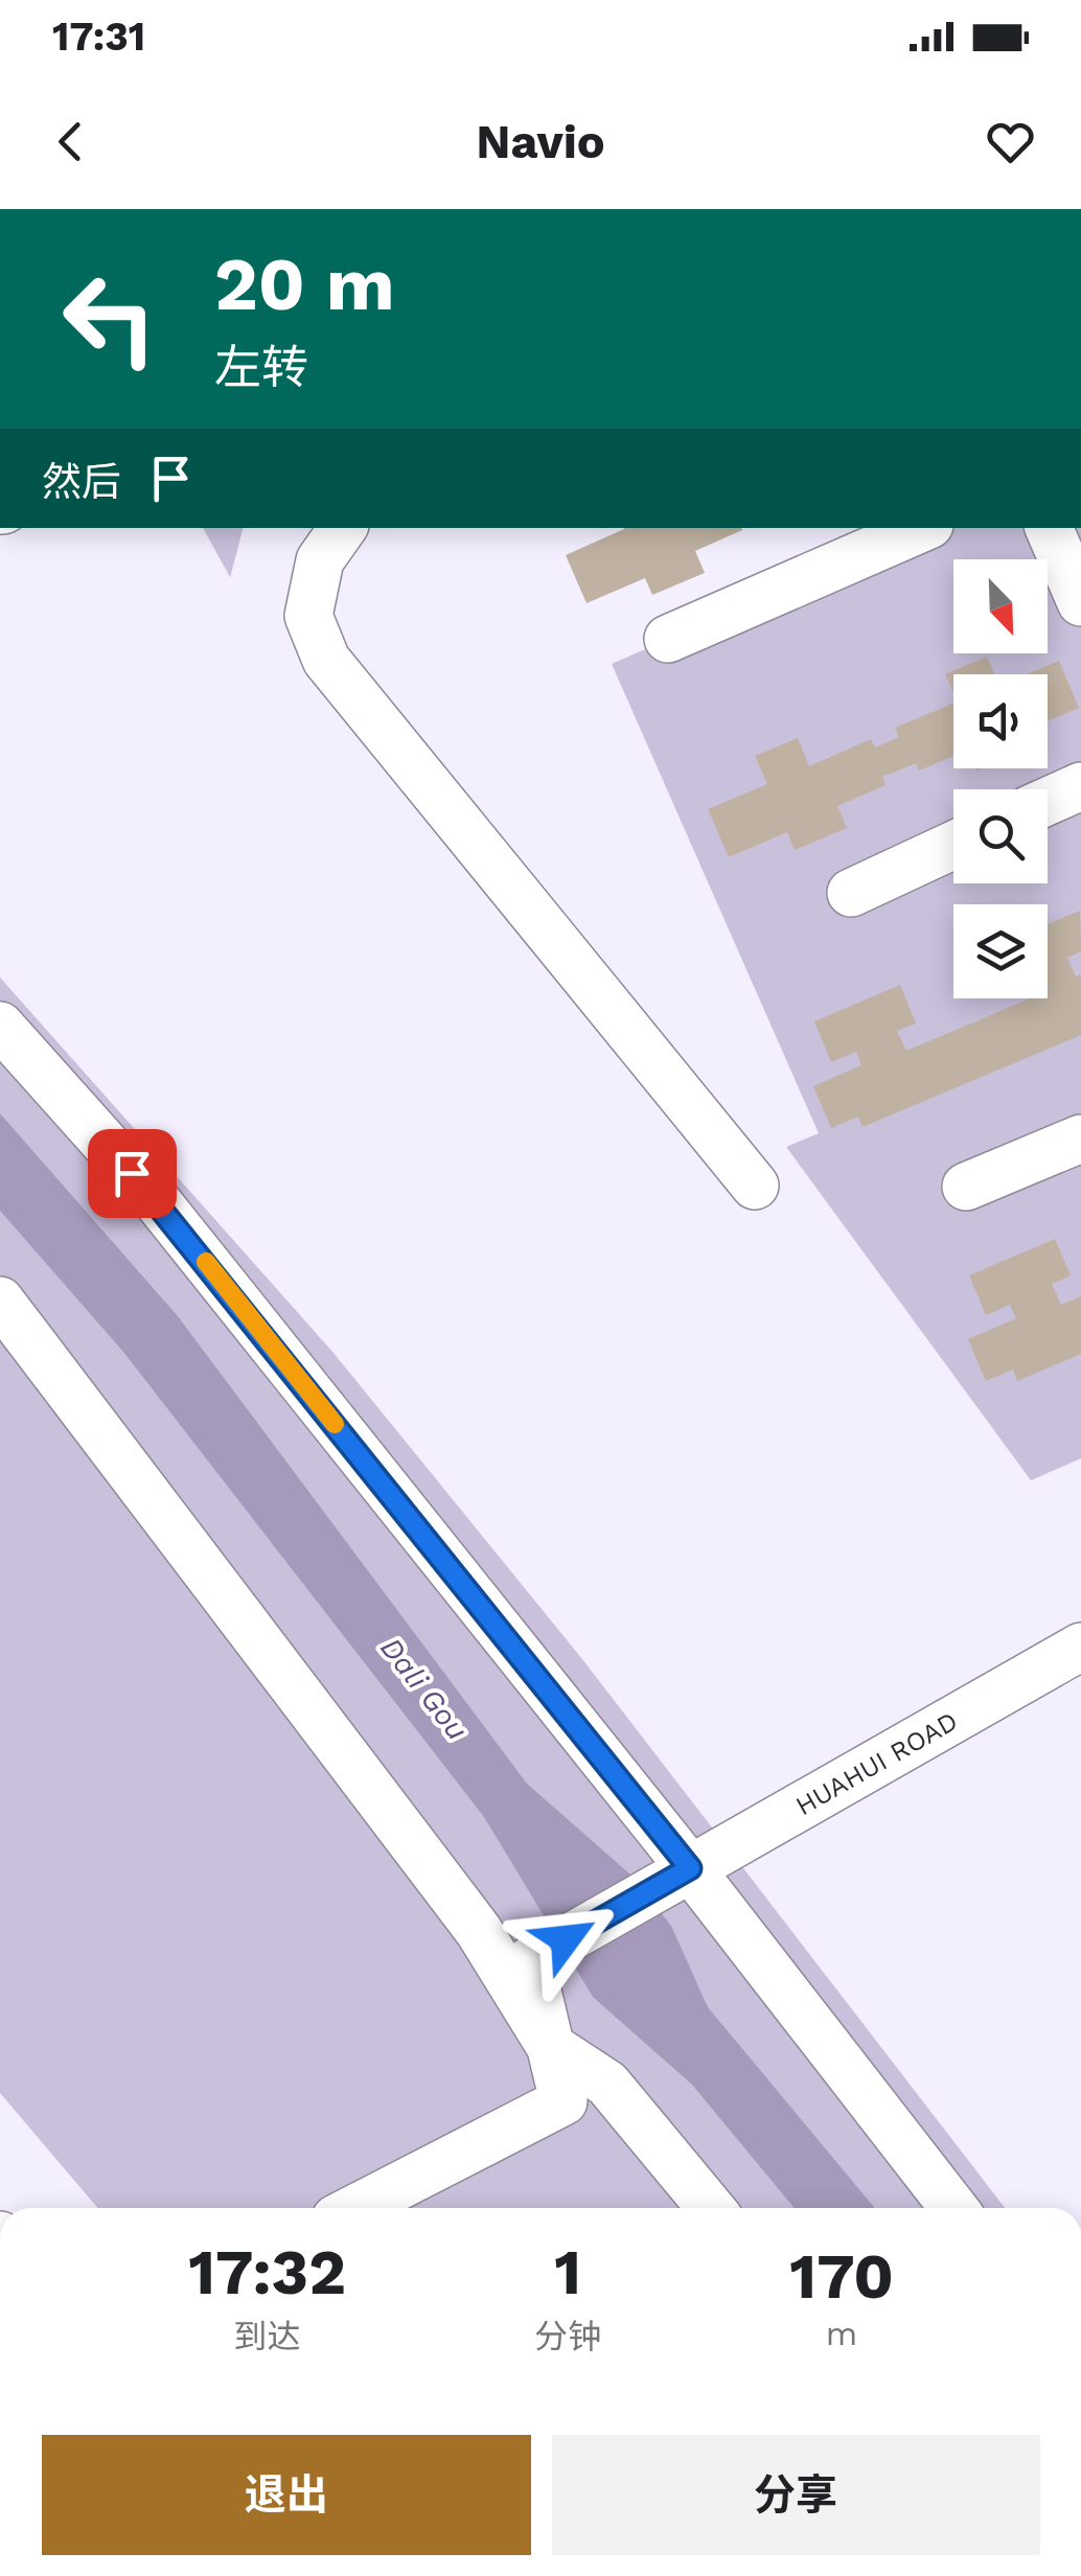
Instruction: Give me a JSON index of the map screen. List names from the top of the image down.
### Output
{
  "streets": {
    "street": ["HUAHUI ROAD"]
  },
  "water": ["Dali Gou"],
  "north": "bottom right",
  "page": {
    "status": "17:31",
    "header": "Navio",
    "turn": ["20 m", "左转"],
    "then": "然后",
    "eta": [
      "17:32",
      "到达",
      "1",
      "分钟",
      "170",
      "m"
    ],
    "buttons": ["退出", "分享"]
  }
}
